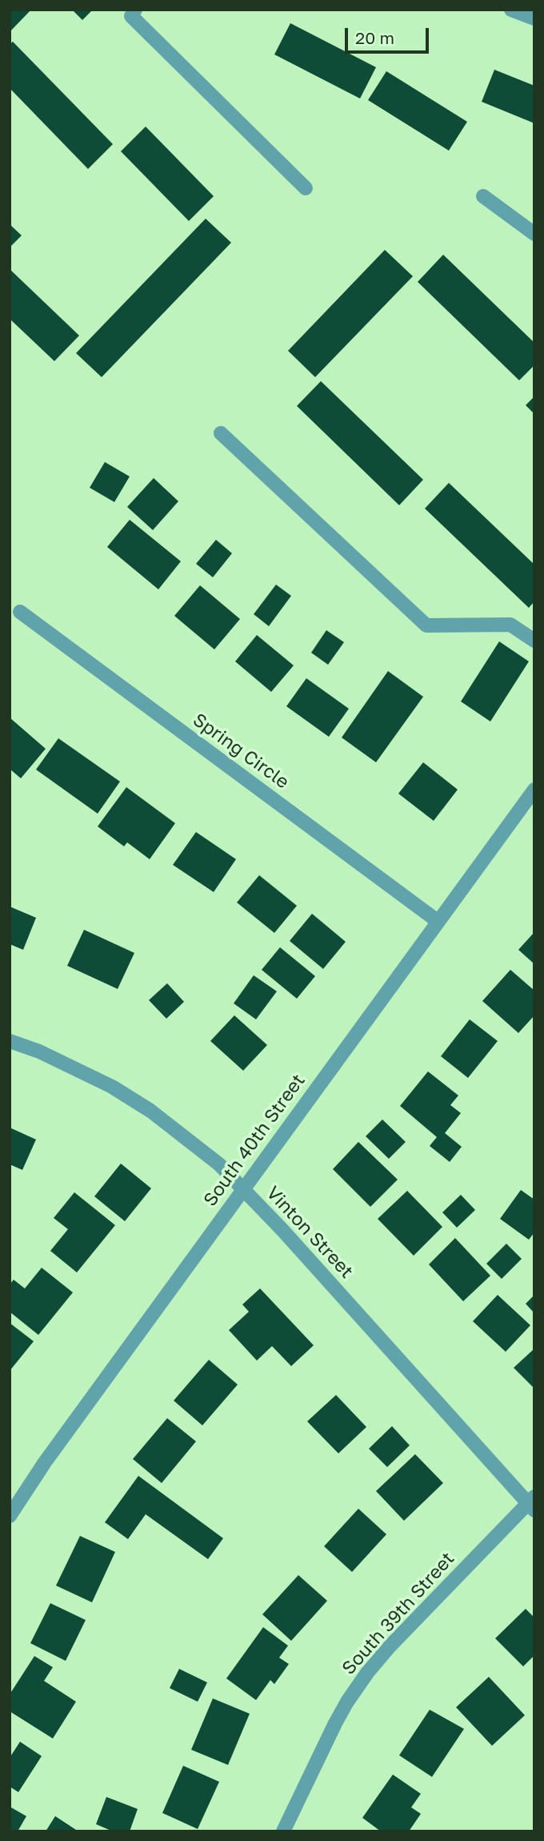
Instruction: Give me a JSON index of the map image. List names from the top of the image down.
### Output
{
  "streets": {
    "street": [
      "Spring Circle",
      "South 40th Street",
      "Vinton Street",
      "South 39th Street"
    ]
  },
  "crossings": [
    ["Spring Circle", "South 40th Street"],
    ["South 40th Street", "Vinton Street"],
    ["Vinton Street", "South 39th Street"]
  ],
  "scale_bar": "20 m"
}
